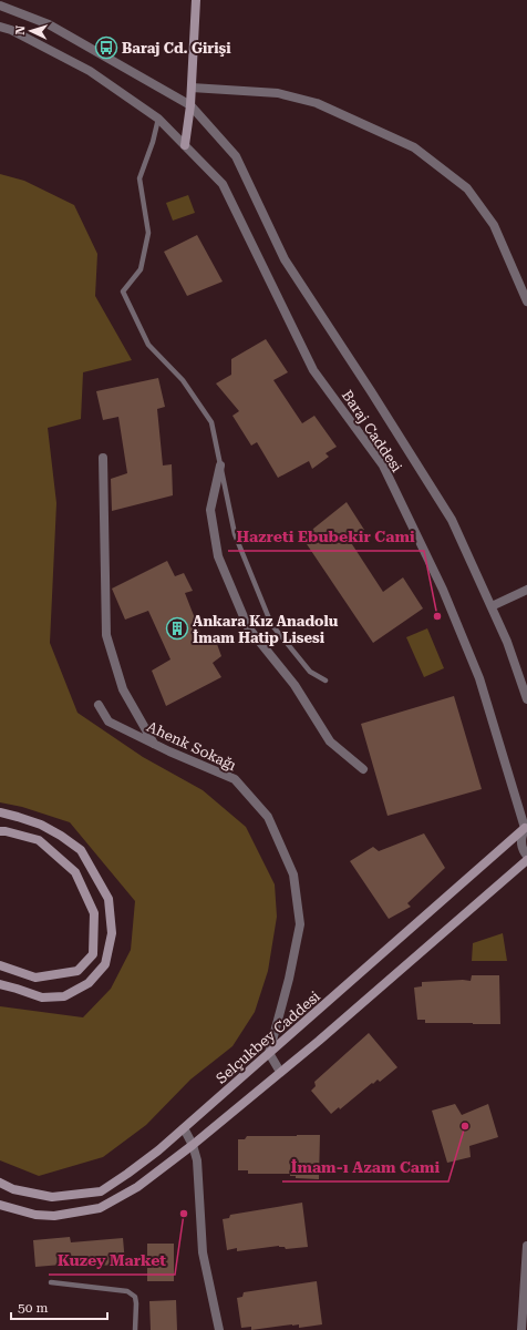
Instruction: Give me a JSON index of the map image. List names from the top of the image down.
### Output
{
  "streets": {
    "street": ["Baraj Caddesi", "Ahenk Sokağı", "Selçukbey Caddesi"]
  },
  "crossings": [
    ["Baraj Caddesi", "Selçukbey Caddesi"],
    ["Ahenk Sokağı", "Selçukbey Caddesi"]
  ],
  "places": {
    "bus stop": ["Baraj Cd. Girişi"],
    "other": ["Hazreti Ebubekir Cami", "İmam-ı Azam Cami", "Kuzey Market"],
    "building": ["Ankara Kız Anadolu İmam Hatip Lisesi"]
  },
  "scale_bar": "50 m",
  "north": "left"
}
